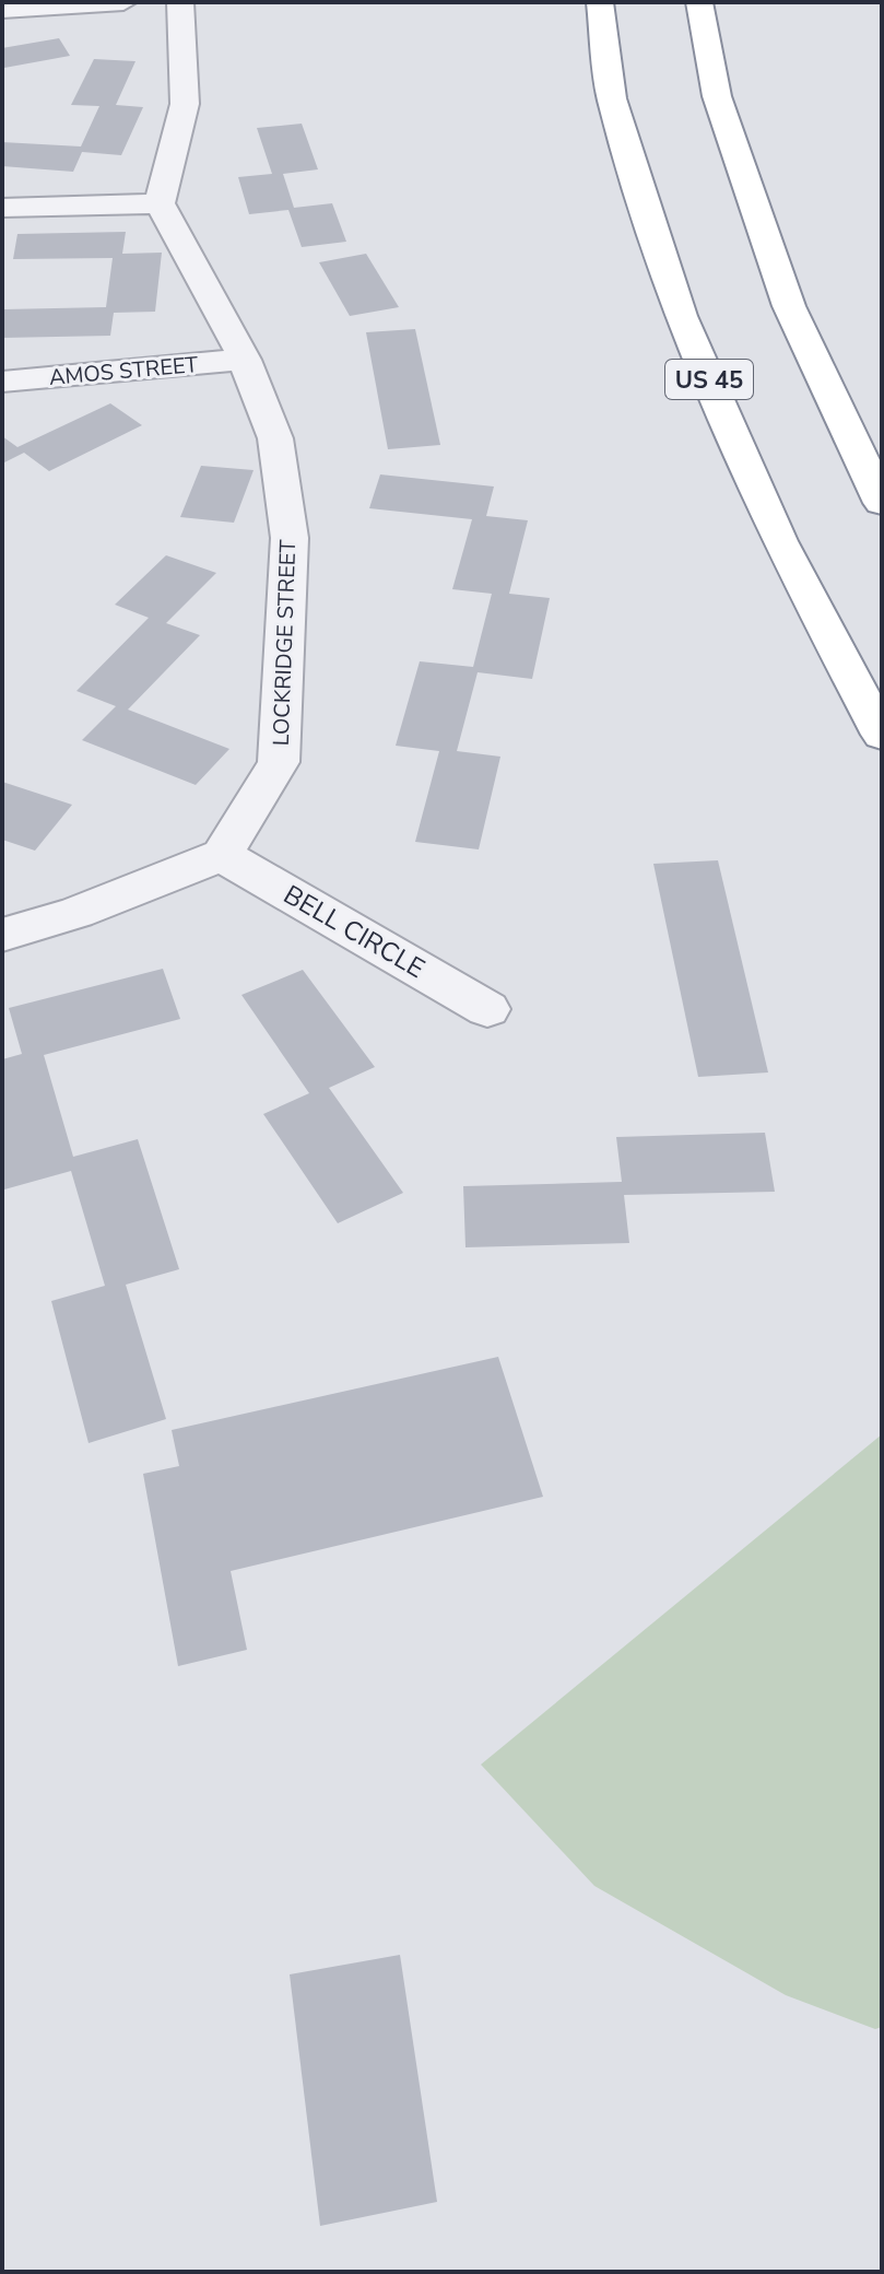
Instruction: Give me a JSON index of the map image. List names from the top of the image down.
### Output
{
  "streets": {
    "highway": ["US 45"],
    "street": ["AMOS STREET", "LOCKRIDGE STREET", "BELL CIRCLE"]
  },
  "crossings": [
    ["AMOS STREET", "LOCKRIDGE STREET"],
    ["LOCKRIDGE STREET", "BELL CIRCLE"]
  ]
}
